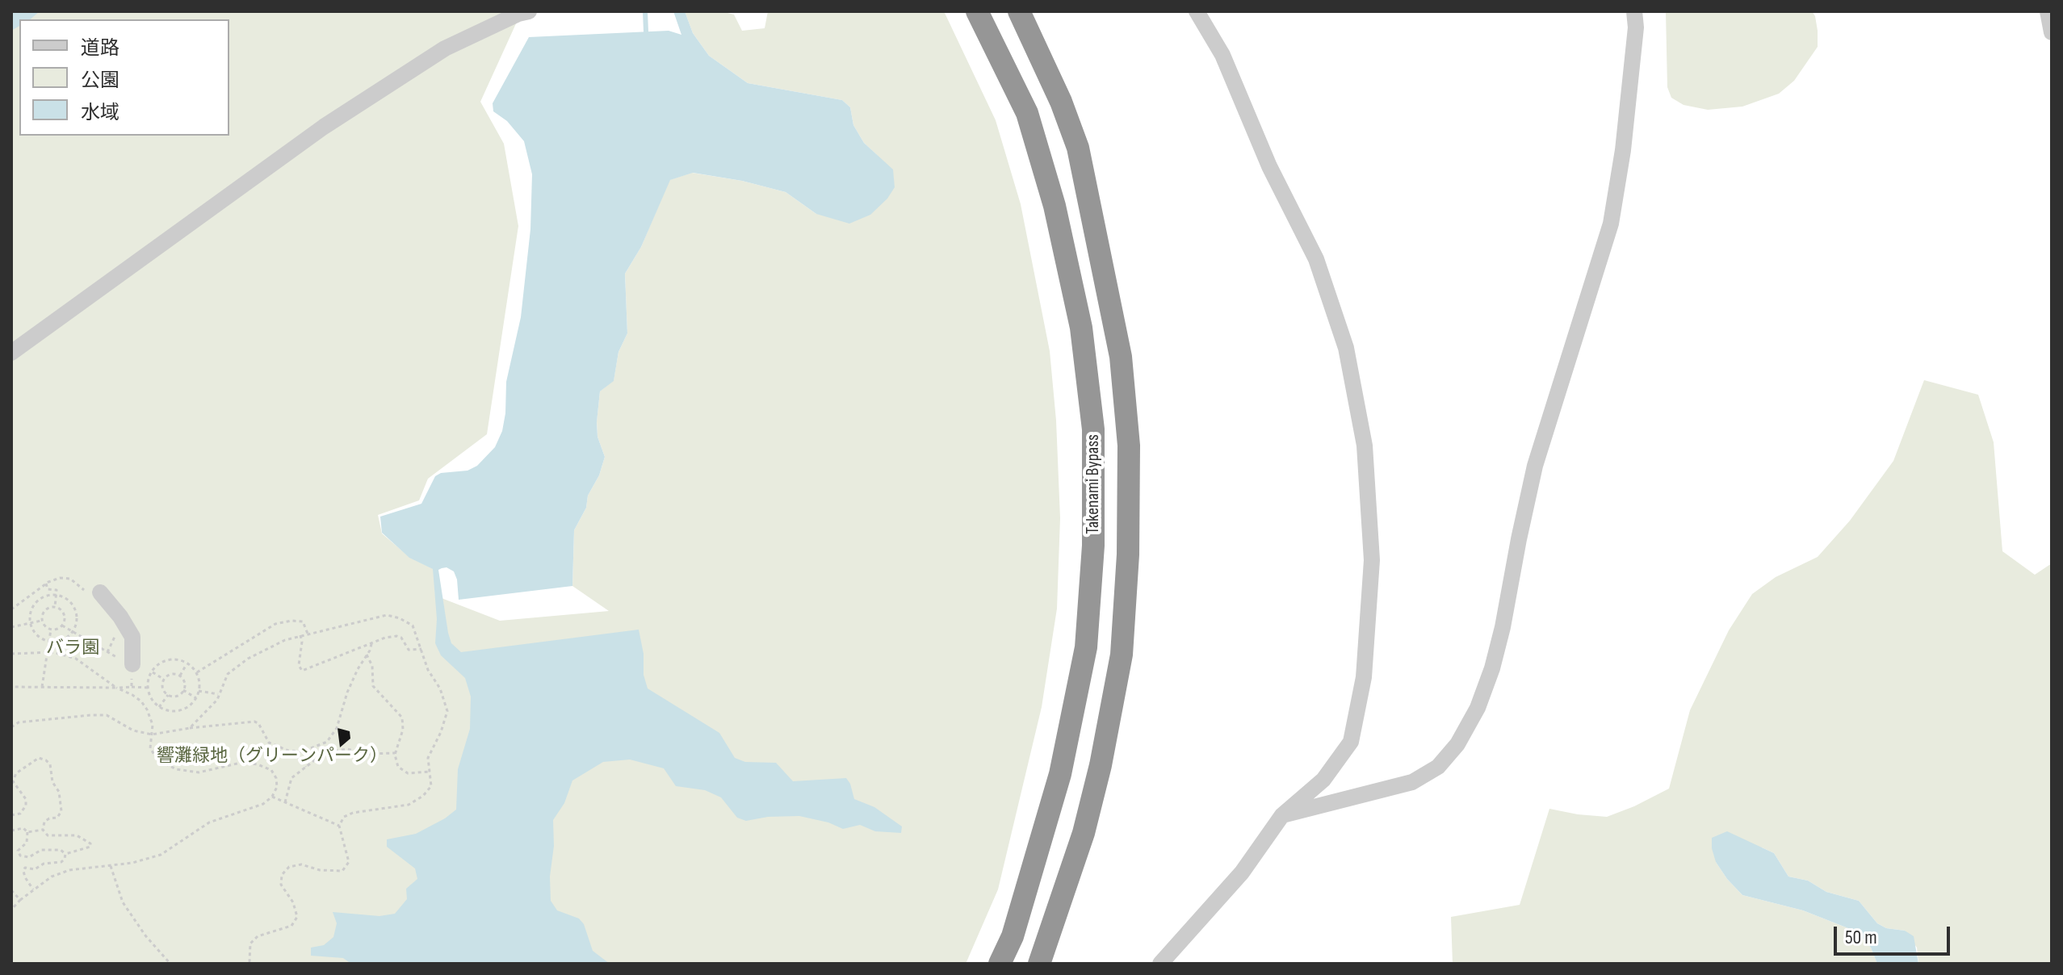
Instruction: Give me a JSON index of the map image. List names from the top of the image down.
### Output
{
  "streets": {
    "highway": ["Takenami Bypass"]
  },
  "parks": ["バラ園", "響灘緑地（グリーンパーク）"],
  "legend": ["道路", "公園", "水域"],
  "scale_bar": "50 m"
}
